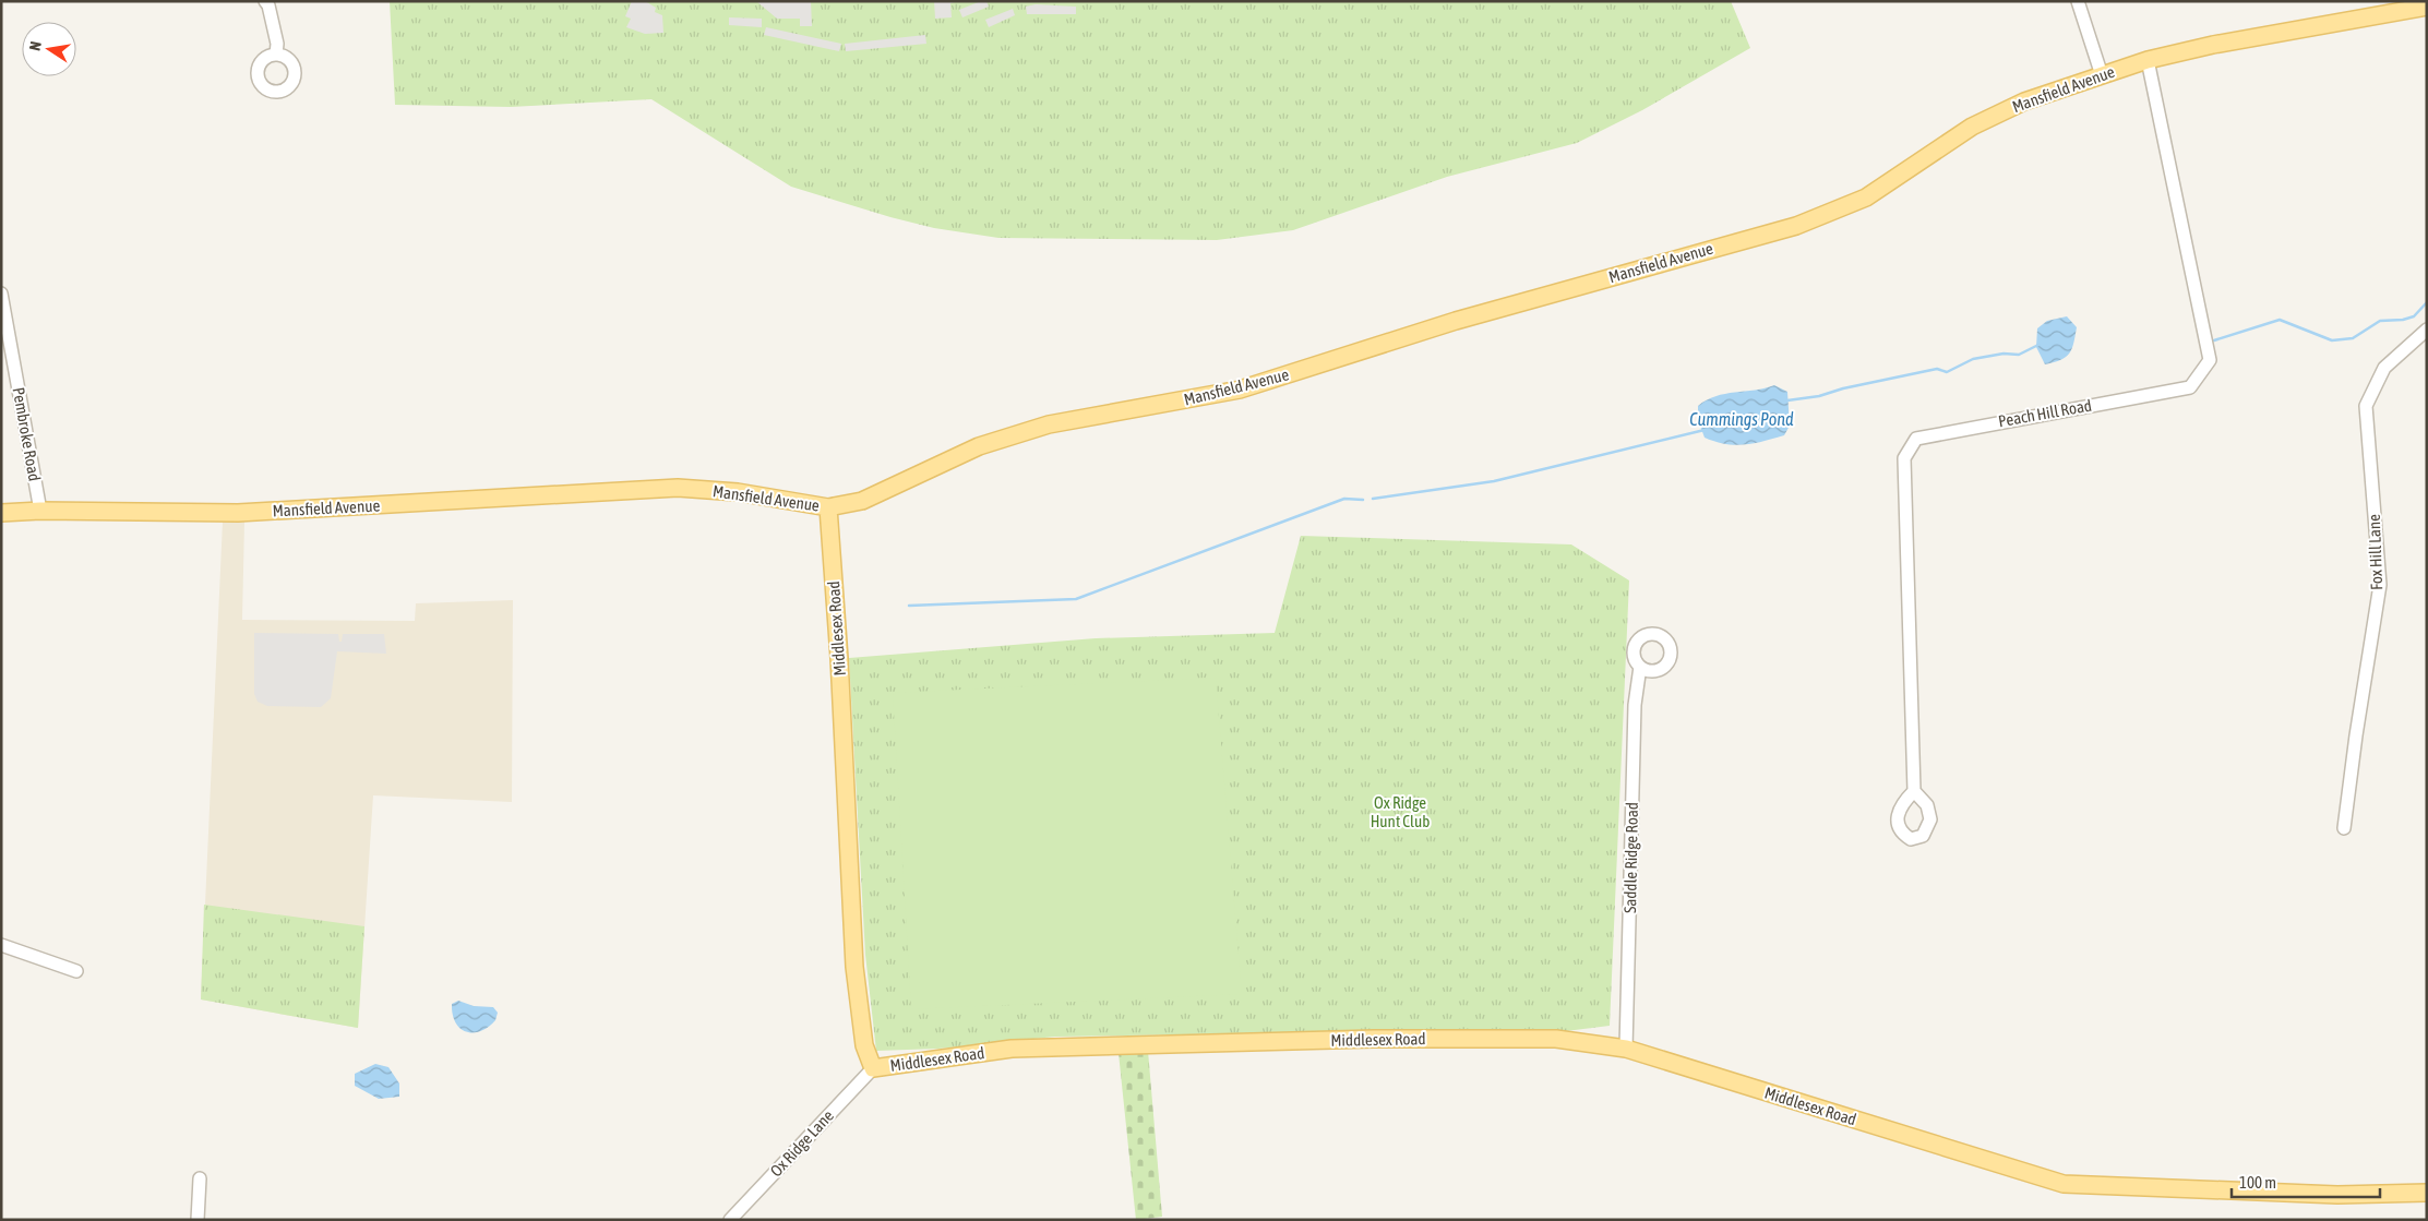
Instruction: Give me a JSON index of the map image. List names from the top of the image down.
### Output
{
  "streets": {
    "main road": ["Mansfield Avenue", "Middlesex Road"],
    "street": [
      "Peach Hill Road",
      "Pembroke Road",
      "Fox Hill Lane",
      "Saddle Ridge Road",
      "Ox Ridge Lane"
    ]
  },
  "crossings": [
    ["Mansfield Avenue", "Peach Hill Road"],
    ["Mansfield Avenue", "Pembroke Road"],
    ["Mansfield Avenue", "Middlesex Road"],
    ["Middlesex Road", "Saddle Ridge Road"],
    ["Middlesex Road", "Ox Ridge Lane"]
  ],
  "water": ["Cummings Pond"],
  "parks": ["Ox Ridge Hunt Club"],
  "scale_bar": "100 m",
  "north": "left"
}
